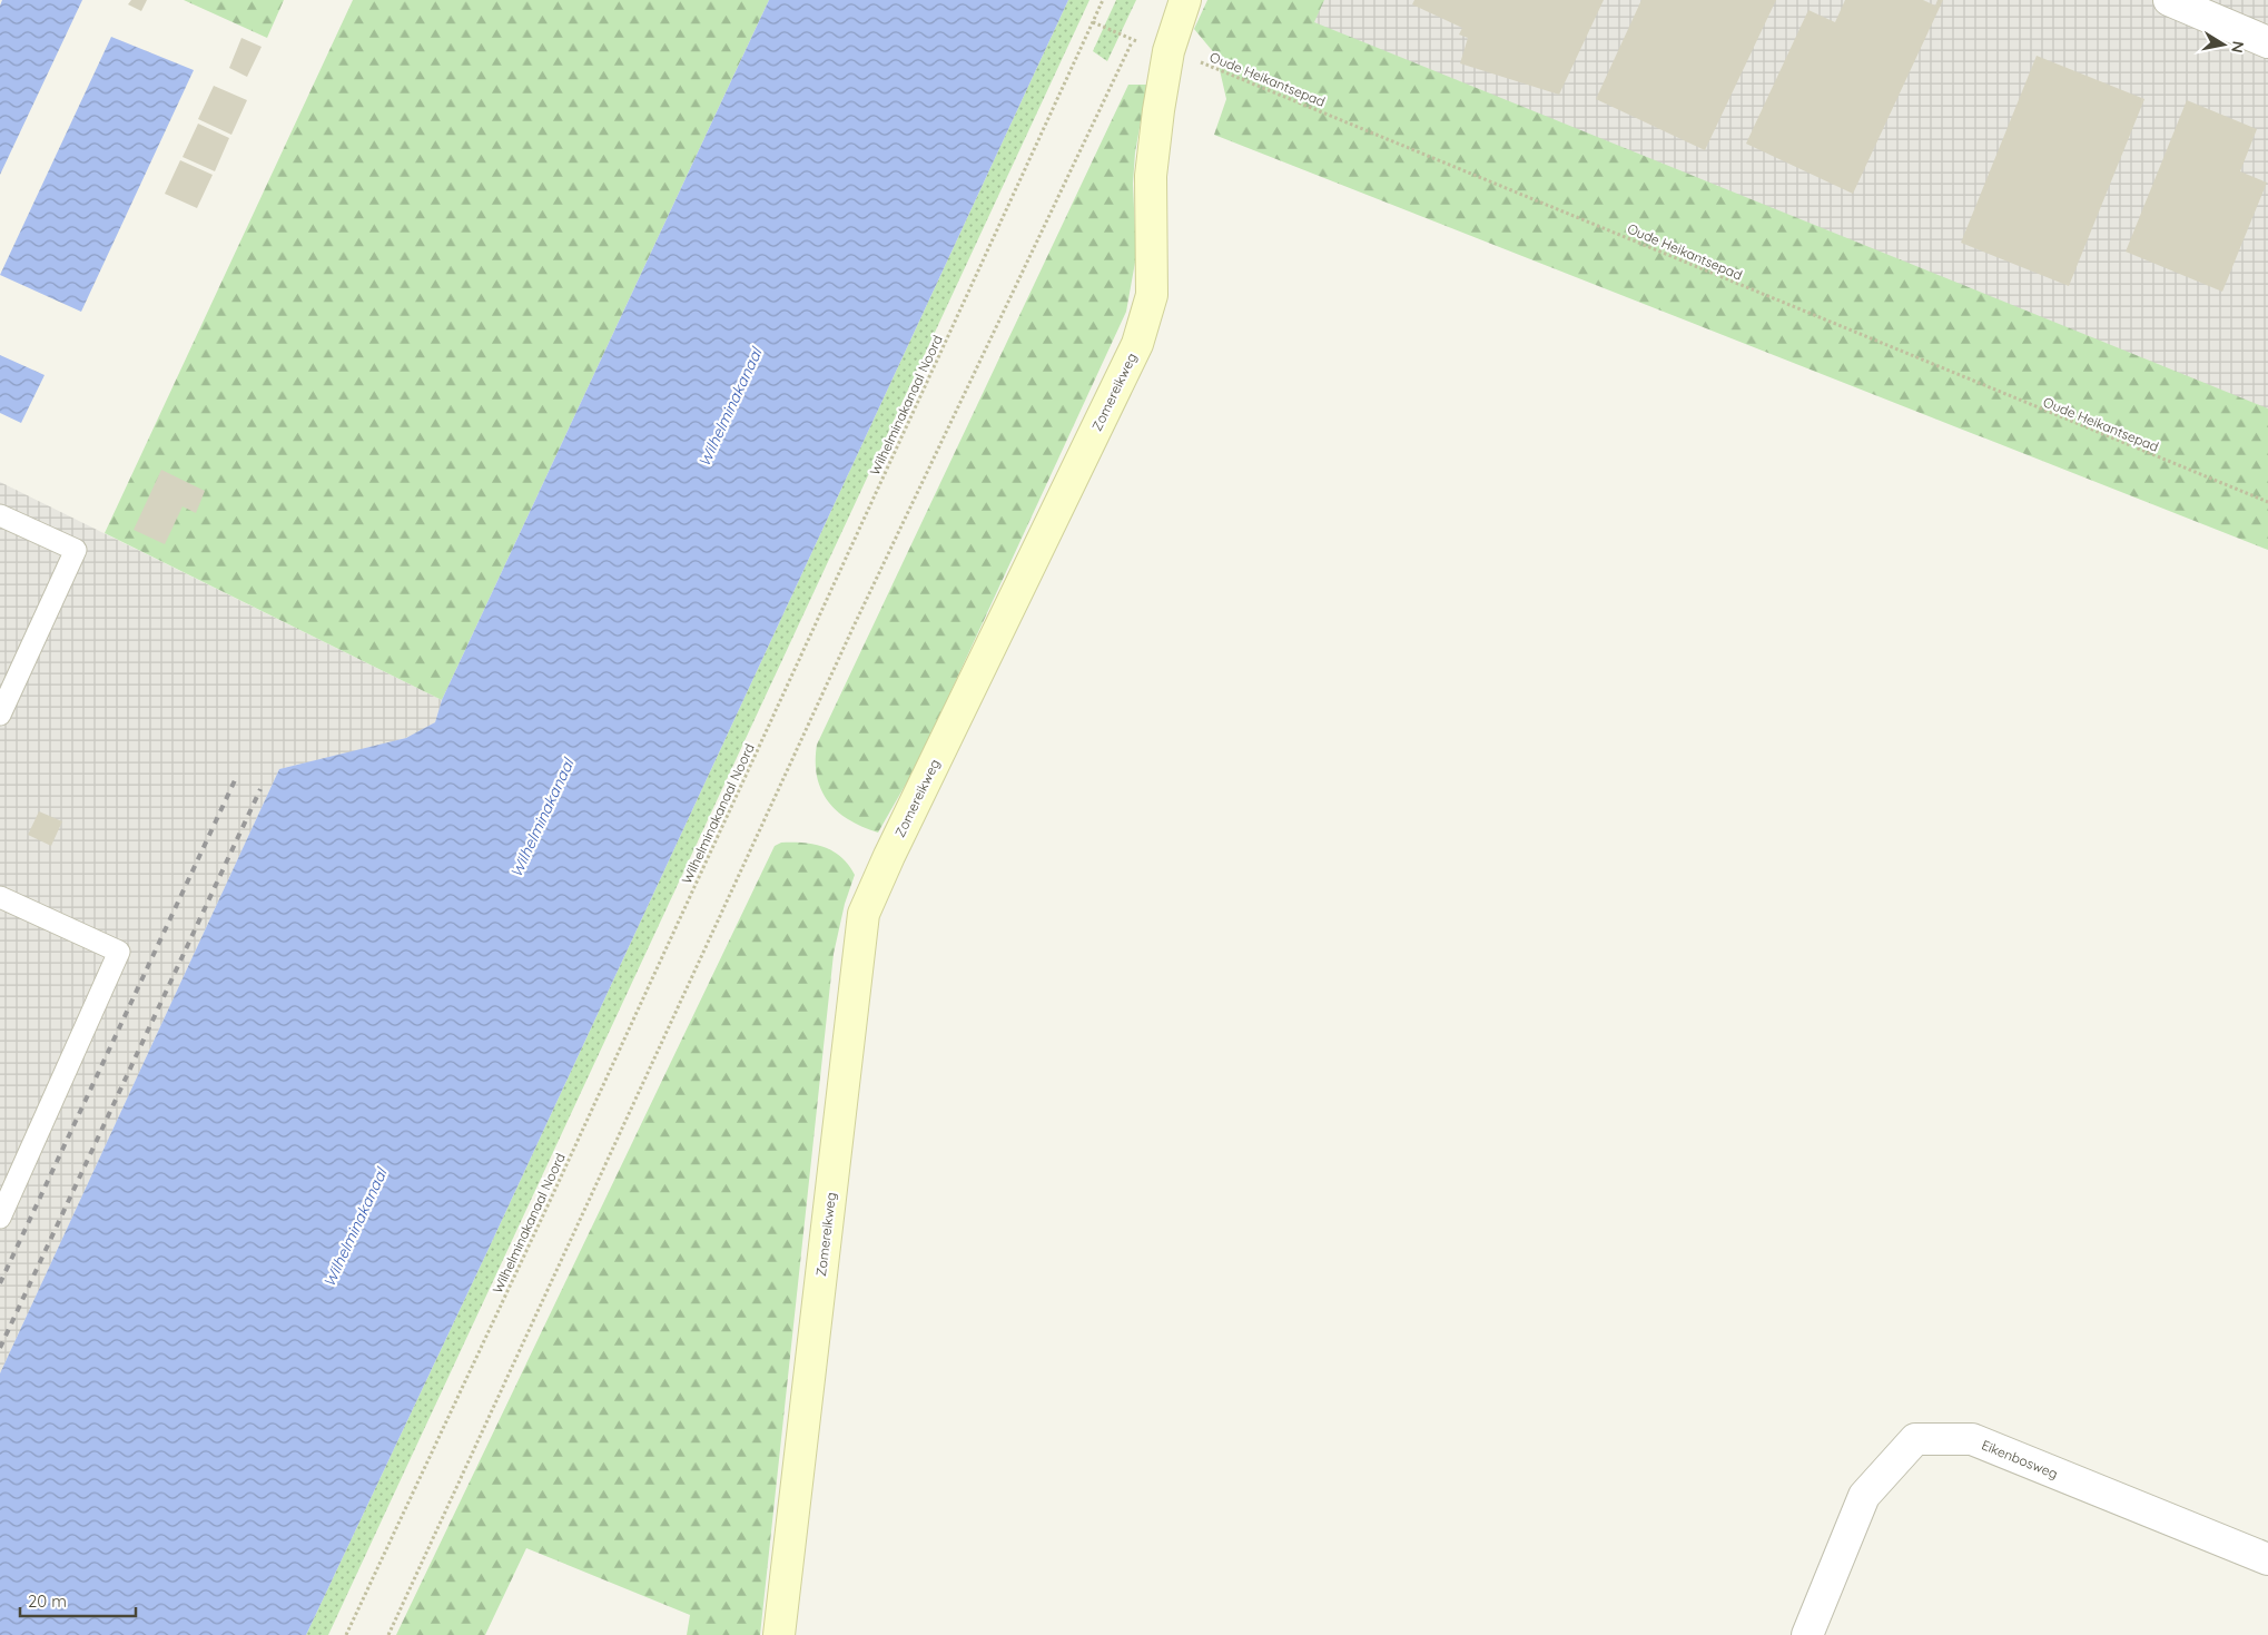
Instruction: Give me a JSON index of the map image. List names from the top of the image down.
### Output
{
  "streets": {
    "street": ["Zomereikweg", "Eikenbosweg"],
    "path": ["Oude Heikantsepad", "Wilhelminakanaal Noord"]
  },
  "crossings": [
    ["Oude Heikantsepad", "Zomereikweg"],
    ["Oude Heikantsepad", "Wilhelminakanaal Noord"]
  ],
  "water": ["Wilhelminakanaal"],
  "scale_bar": "20 m",
  "north": "right"
}
